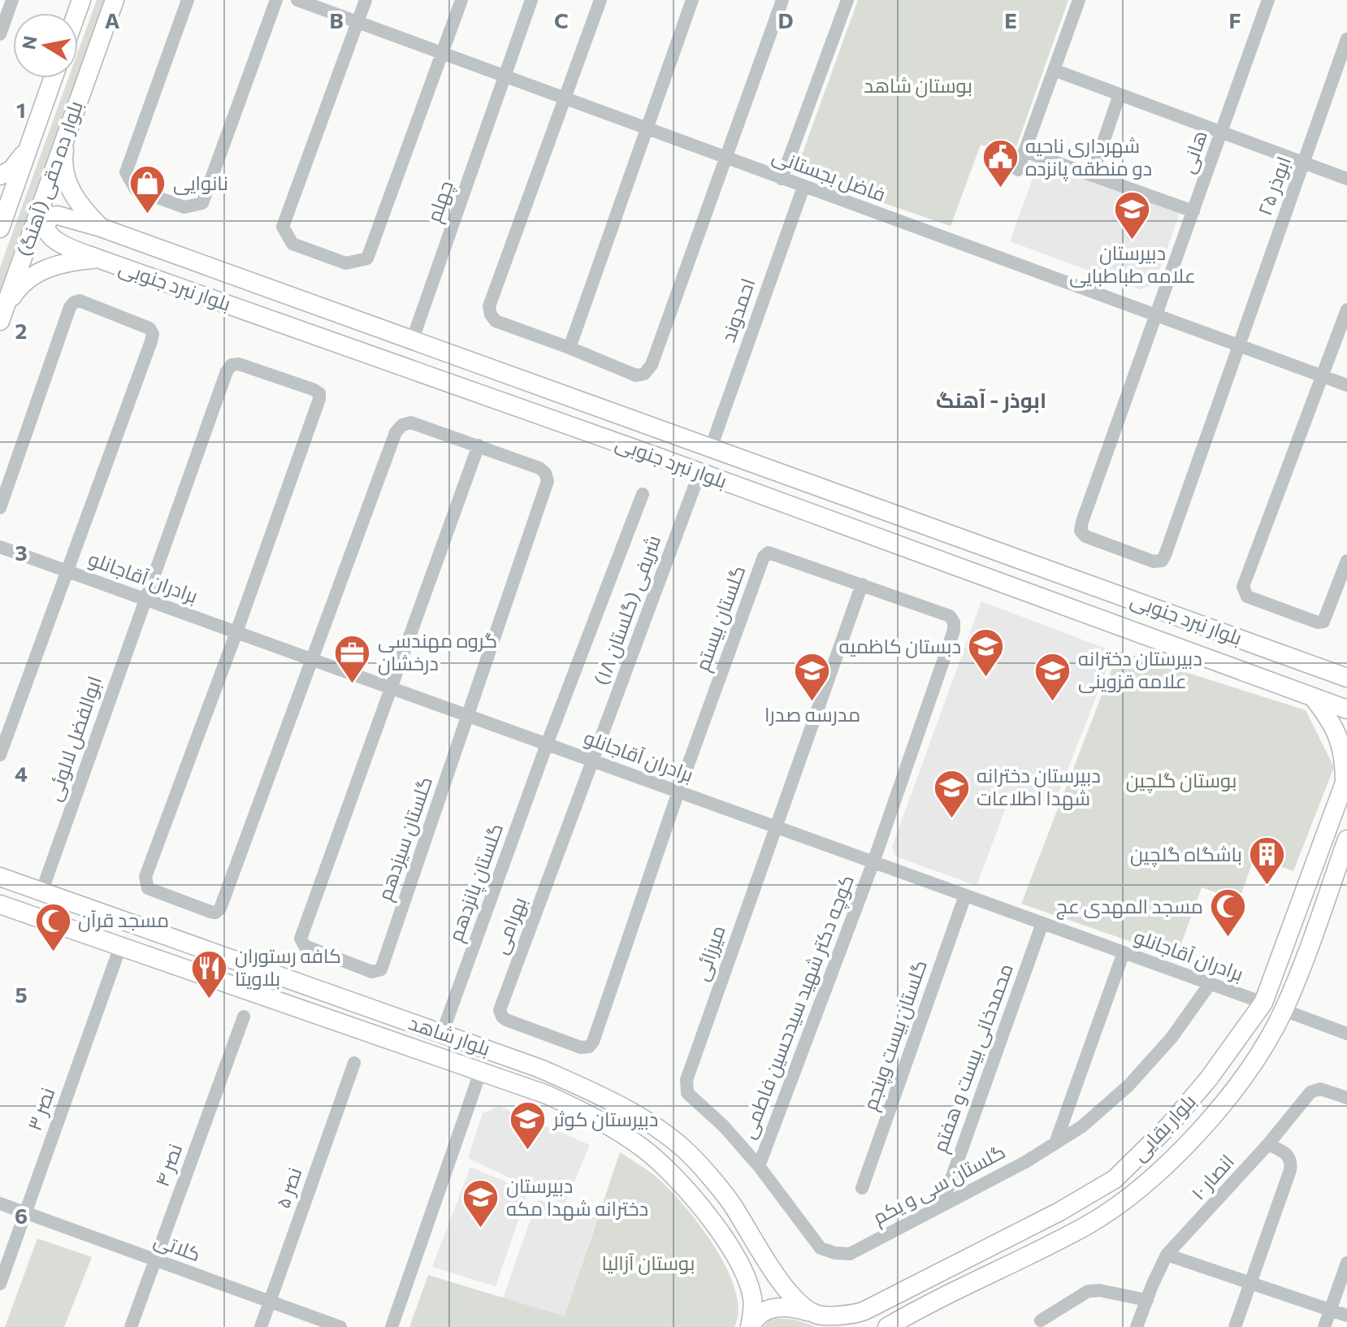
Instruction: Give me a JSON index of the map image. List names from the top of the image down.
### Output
{
  "streets": {
    "main road": [
      "بلوار ده حقی (آهنگ)",
      "بلوار نبرد جنوبی",
      "بلوار شاهد",
      "بلوار بقایی"
    ],
    "street": [
      "هانی",
      "فاضل بجستانی",
      "ابوذر ۲۵",
      "چهلم",
      "احمدوند",
      "برادران آقاجانلو",
      "شریفی (گلستان ۱۸)",
      "گلستان بیستم",
      "ابوالفضل لالوئی",
      "گلستان سیزدهم",
      "گلستان پانزدهم",
      "بهرامی",
      "میرزائی",
      "کوچه دکتر شهید سیدحسین فاطمی",
      "گلستان بیست وپنجم",
      "محمدخانی بیست و هفتم",
      "نصر ۳",
      "نصر ۴",
      "انصار ۱۰",
      "گلستان سی و یکم",
      "نصر ۵",
      "کلاتی"
    ]
  },
  "crossings": [
    ["هانی", "فاضل بجستانی"],
    ["هانی", "ابوذر ۲۵"],
    ["فاضل بجستانی", "ابوذر ۲۵"],
    ["فاضل بجستانی", "چهلم"],
    ["فاضل بجستانی", "احمدوند"],
    ["بلوار ده حقی (آهنگ)", "بلوار نبرد جنوبی"],
    ["چهلم", "بلوار نبرد جنوبی"],
    ["بلوار نبرد جنوبی", "احمدوند"],
    ["بلوار نبرد جنوبی", "شریفی (گلستان ۱۸)"],
    ["برادران آقاجانلو", "شریفی (گلستان ۱۸)"],
    ["برادران آقاجانلو", "گلستان بیستم"],
    ["برادران آقاجانلو", "ابوالفضل لالوئی"],
    ["برادران آقاجانلو", "گلستان سیزدهم"],
    ["برادران آقاجانلو", "گلستان پانزدهم"],
    ["برادران آقاجانلو", "بهرامی"],
    ["برادران آقاجانلو", "میرزائی"],
    ["برادران آقاجانلو", "کوچه دکتر شهید سیدحسین فاطمی"],
    ["برادران آقاجانلو", "گلستان بیست وپنجم"],
    ["برادران آقاجانلو", "محمدخانی بیست و هفتم"],
    ["برادران آقاجانلو", "بلوار بقایی"],
    ["برادران آقاجانلو", "گلستان سی و یکم"],
    ["شریفی (گلستان ۱۸)", "بهرامی"],
    ["گلستان بیستم", "بهرامی"],
    ["گلستان بیستم", "میرزائی"],
    ["گلستان بیستم", "کوچه دکتر شهید سیدحسین فاطمی"],
    ["ابوالفضل لالوئی", "بلوار شاهد"],
    ["گلستان پانزدهم", "بلوار شاهد"],
    ["میرزائی", "کوچه دکتر شهید سیدحسین فاطمی"],
    ["میرزائی", "گلستان سی و یکم"],
    ["کوچه دکتر شهید سیدحسین فاطمی", "گلستان سی و یکم"],
    ["بلوار شاهد", "نصر ۳"],
    ["بلوار شاهد", "بلوار بقایی"],
    ["محمدخانی بیست و هفتم", "گلستان سی و یکم"],
    ["نصر ۳", "کلاتی"],
    ["نصر ۴", "کلاتی"],
    ["نصر ۵", "کلاتی"]
  ],
  "districts": ["ابوذر - آهنگ"],
  "parks": ["بوستان شاهد", "بوستان گلچین", "بوستان آزالیا"],
  "places": {
    "public building": ["شهرداری ناحیه دو منطقه پانزده"],
    "shop": ["نانوایی"],
    "school or university": [
      "دبیرستان علامه طباطبایی",
      "دبستان کاظمیه",
      "دبیرستان دخترانه علامه قزوینی",
      "مدرسه صدرا",
      "دبیرستان دخترانه شهدا اطلاعات",
      "دبیرستان کوثر",
      "دبیرستان دخترانه شهدا مکه"
    ],
    "office": ["گروه مهندسی درخشان"],
    "building": ["باشگاه گلچین"],
    "mosque": ["مسجد المهدی عج", "مسجد قرآن"],
    "restaurant": ["کافه رستوران بلاویتا"]
  },
  "north": "left",
  "grid": {
    "columns": [
      "A",
      "B",
      "C",
      "D",
      "E",
      "F"
    ],
    "rows": [
      "1",
      "2",
      "3",
      "4",
      "5",
      "6"
    ]
  }
}
